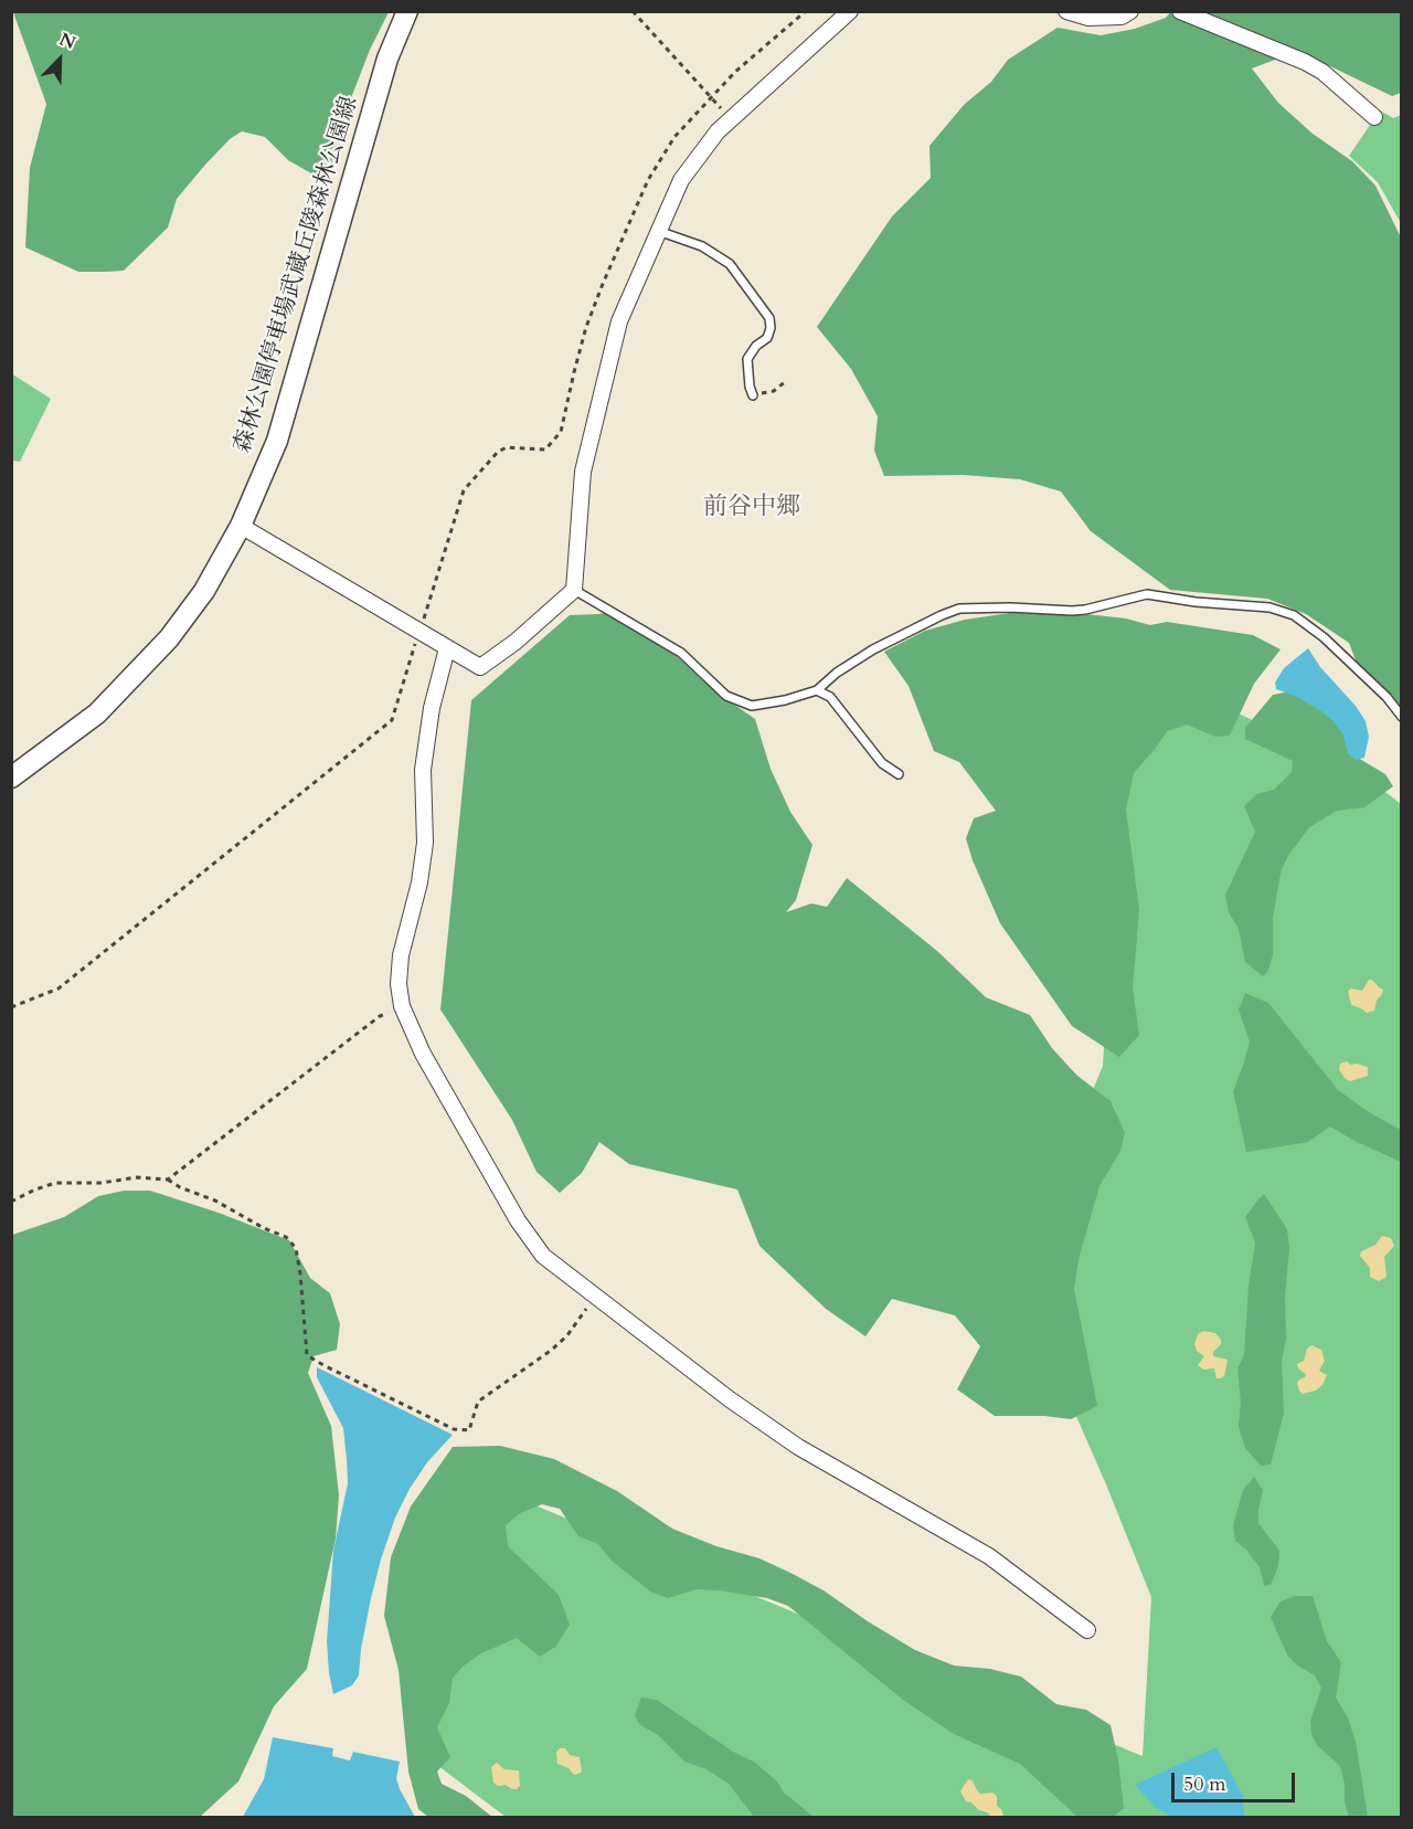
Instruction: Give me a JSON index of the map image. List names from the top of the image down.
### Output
{
  "streets": {
    "main road": ["森林公園停車場武蔵丘陵森林公園線"]
  },
  "districts": ["前谷中郷"],
  "scale_bar": "50 m",
  "north": "top right"
}
